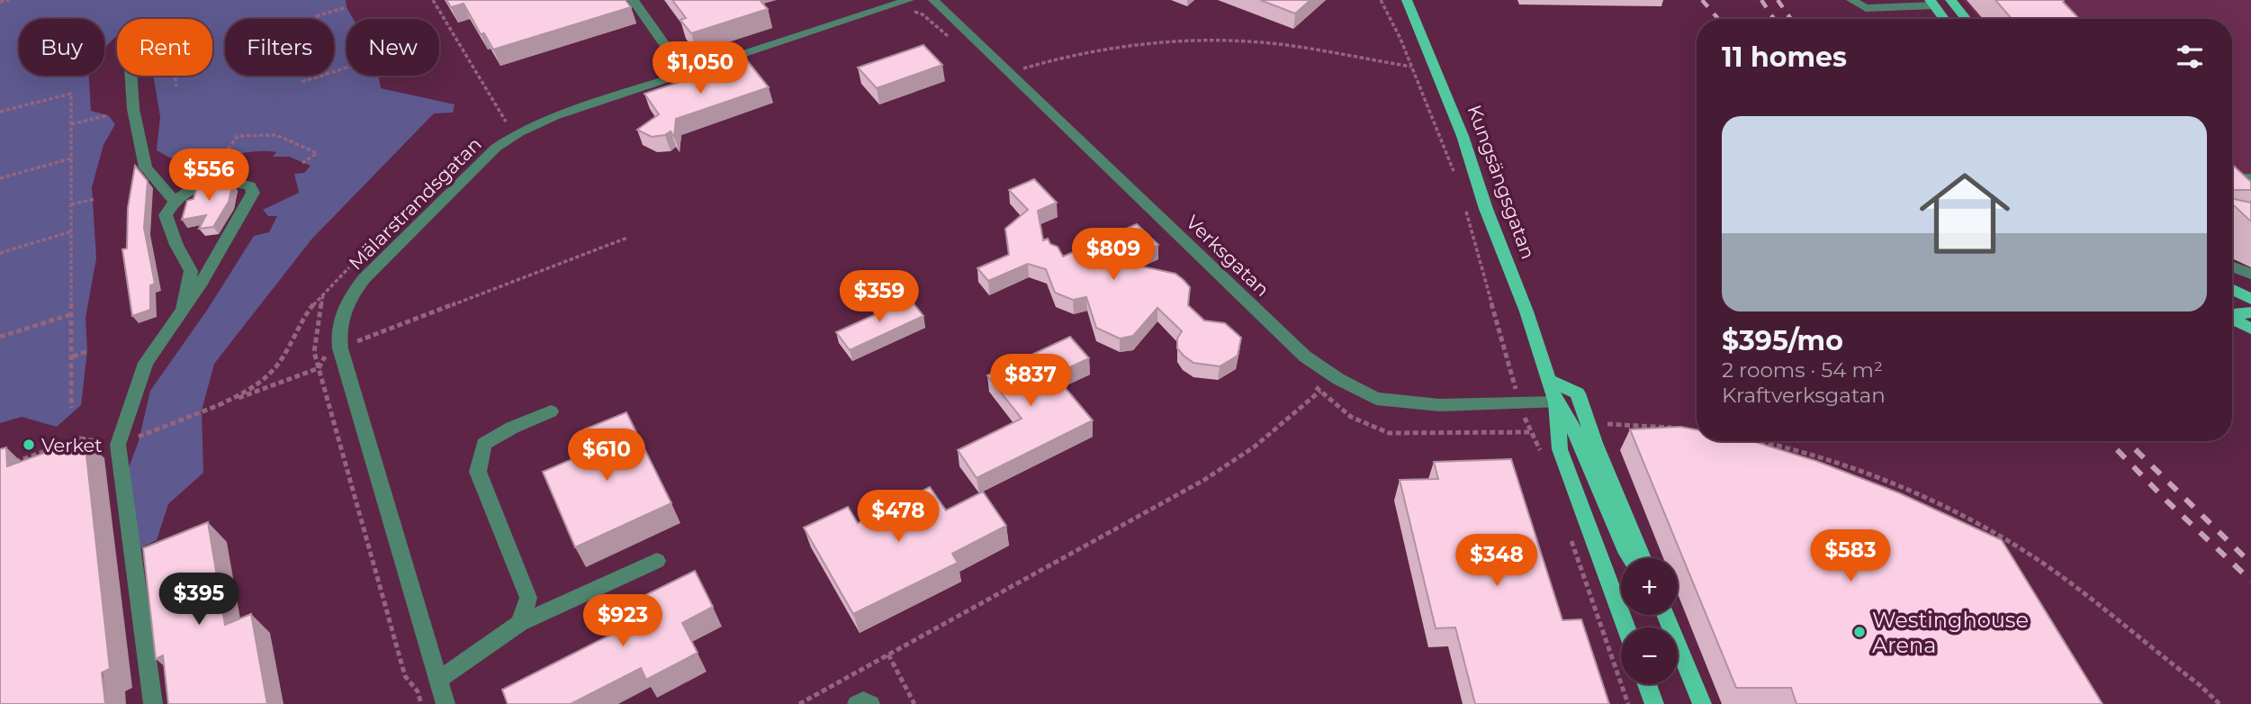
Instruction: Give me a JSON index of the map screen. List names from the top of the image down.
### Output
{
  "streets": {
    "main road": ["Kungsängsgatan"],
    "street": ["Mälarstrandsgatan", "Verksgatan"]
  },
  "crossings": [
    ["Kungsängsgatan", "Verksgatan"]
  ],
  "places": ["Verket", "Westinghouse Arena"],
  "page": {
    "chip": [
      "Buy",
      "Rent",
      "Filters",
      "New"
    ],
    "heading": "11 homes",
    "price": [
      "$1,050",
      "$556",
      "$809",
      "$359",
      "$837",
      "$610",
      "$478",
      "$583",
      "$348",
      "$395",
      "$923"
    ],
    "list": [
      {
        "name": "$395/mo",
        "note": "2 rooms · 54 m² · Kraftverksgatan"
      }
    ],
    "map_buttons": ["+", "−"]
  }
}
